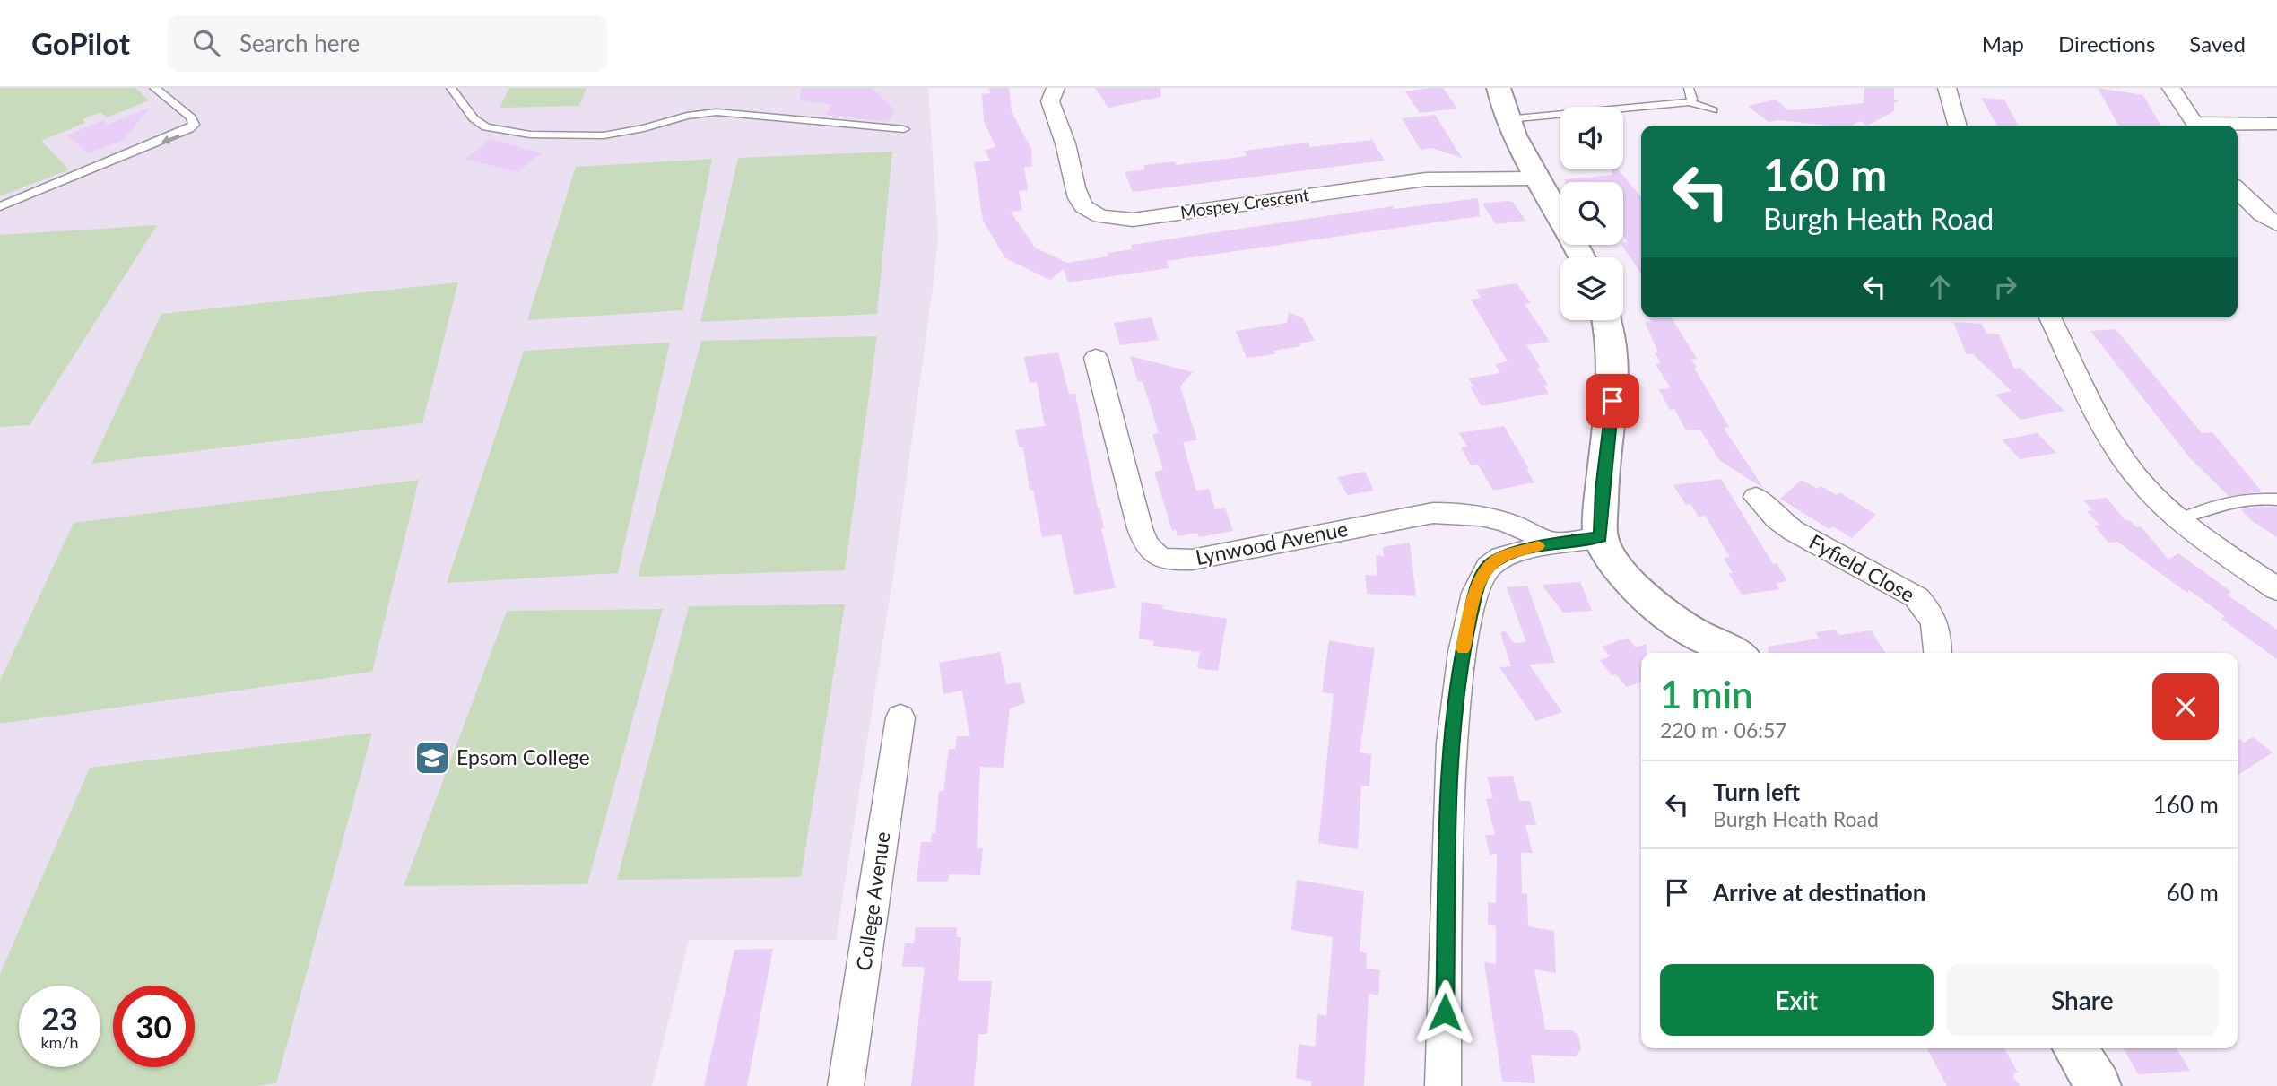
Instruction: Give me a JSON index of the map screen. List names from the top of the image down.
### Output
{
  "streets": {
    "street": [
      "Mospey Crescent",
      "Lynwood Avenue",
      "Fyfield Close",
      "College Avenue"
    ]
  },
  "places": {
    "school or university": ["Epsom College"]
  },
  "page": {
    "header": "GoPilot",
    "search": "Search here",
    "nav": ["Map", "Directions", "Saved"],
    "turn": ["160 m", "Burgh Heath Road"],
    "heading": ["1 min", "220 m · 06:57"],
    "list": [
      {
        "name": "Turn left",
        "note": "Burgh Heath Road",
        "value": "160 m"
      },
      {
        "name": "Arrive at destination",
        "value": "60 m"
      }
    ],
    "buttons": ["Exit", "Share"],
    "speed": "23 km/h",
    "limit": "30"
  }
}
